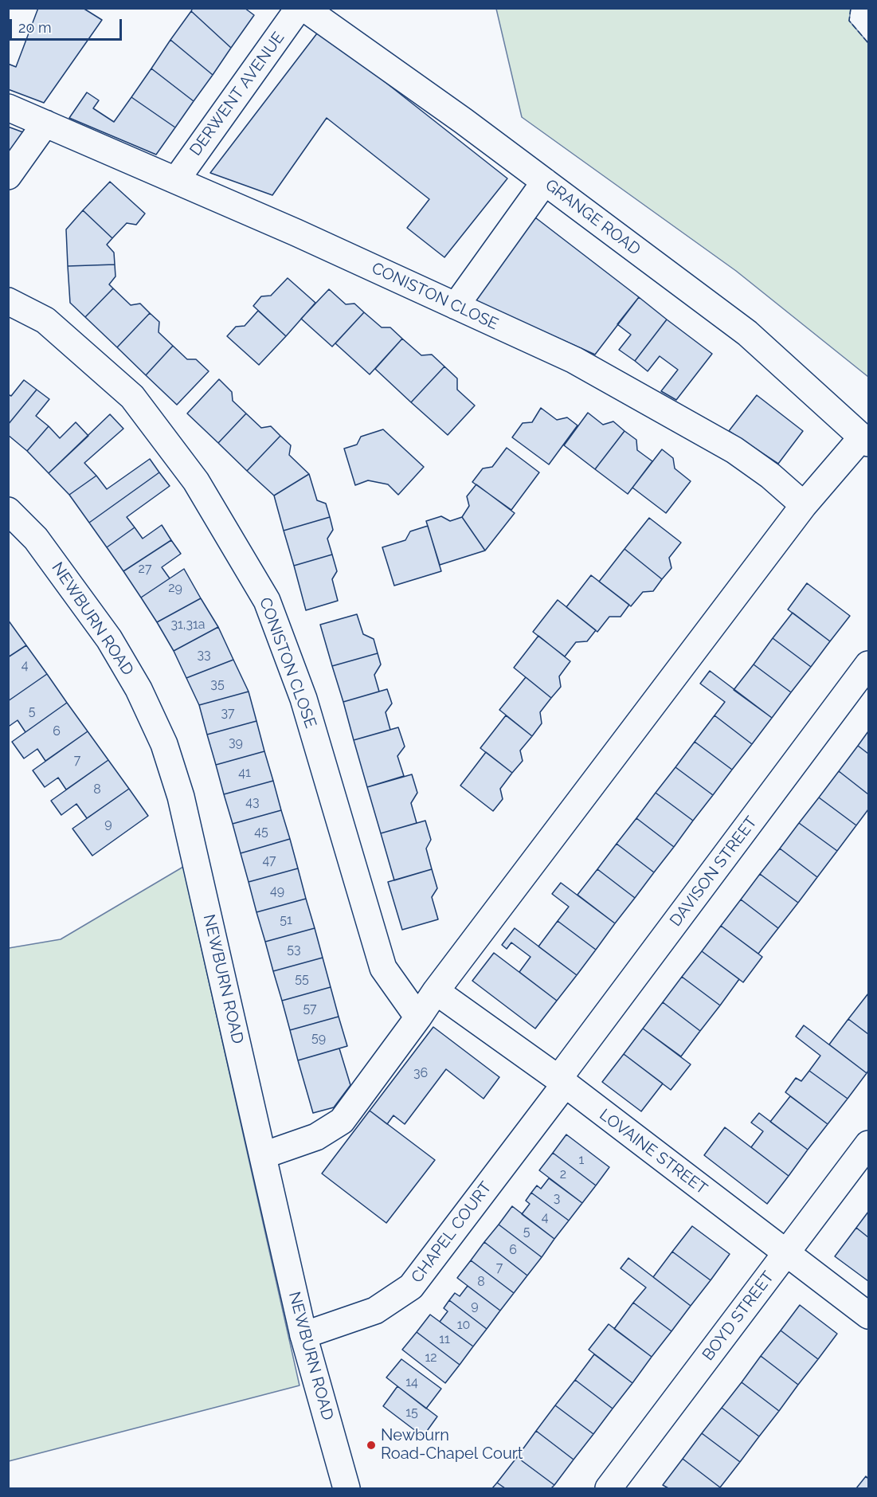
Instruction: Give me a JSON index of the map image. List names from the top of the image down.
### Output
{
  "streets": {
    "street": [
      "DERWENT AVENUE",
      "GRANGE ROAD",
      "CONISTON CLOSE",
      "NEWBURN ROAD",
      "DAVISON STREET",
      "LOVAINE STREET",
      "CHAPEL COURT",
      "BOYD STREET"
    ]
  },
  "crossings": [
    ["DERWENT AVENUE", "CONISTON CLOSE"],
    ["NEWBURN ROAD", "CHAPEL COURT"],
    ["DAVISON STREET", "LOVAINE STREET"],
    ["DAVISON STREET", "CHAPEL COURT"],
    ["LOVAINE STREET", "CHAPEL COURT"],
    ["LOVAINE STREET", "BOYD STREET"]
  ],
  "places": ["Newburn Road-Chapel Court"],
  "house_numbers": [
    "27",
    "29",
    "31,31a",
    "33",
    "4",
    "35",
    "5",
    "37",
    "6",
    "39",
    "7",
    "41",
    "8",
    "43",
    "9",
    "45",
    "47",
    "49",
    "51",
    "53",
    "55",
    "57",
    "59",
    "36",
    "1",
    "2",
    "3",
    "4",
    "5",
    "6",
    "7",
    "8",
    "9",
    "10",
    "11",
    "12",
    "14",
    "15"
  ],
  "scale_bar": "20 m"
}
